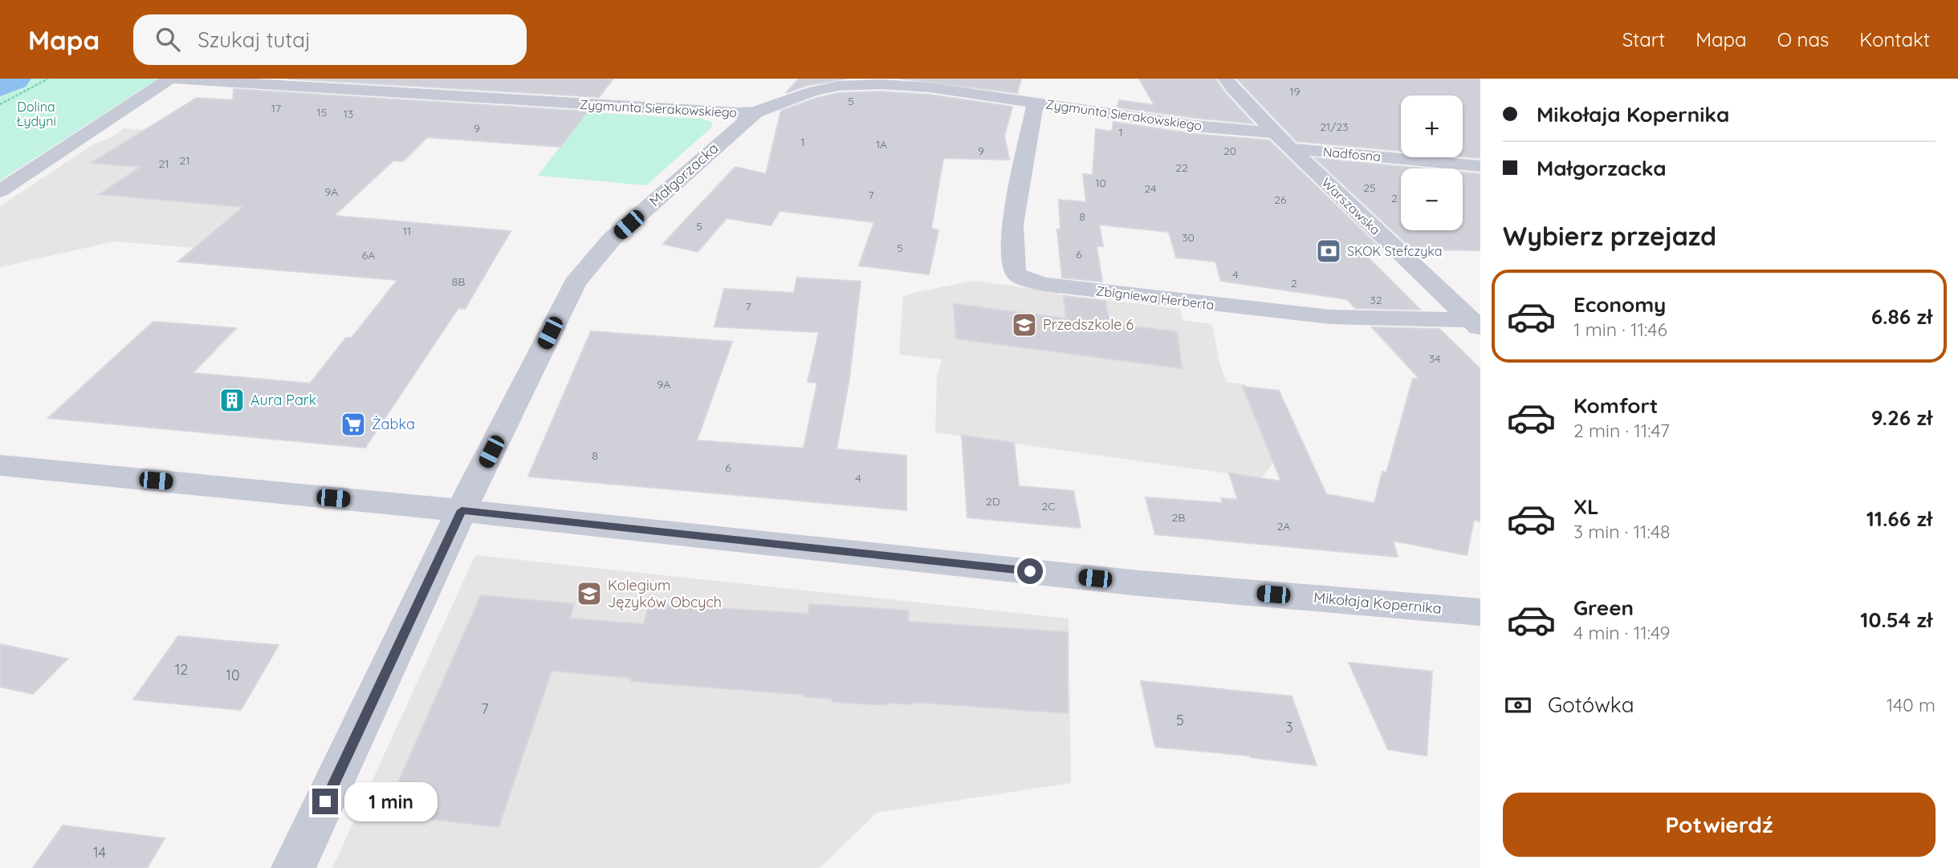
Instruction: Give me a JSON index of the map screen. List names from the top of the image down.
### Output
{
  "streets": {
    "street": [
      "Zygmunta Sierakowskiego",
      "Nadfosna",
      "Małgorzacka",
      "Warszawska",
      "Zbigniewa Herberta",
      "Mikołaja Kopernika"
    ]
  },
  "crossings": [
    ["Zygmunta Sierakowskiego", "Małgorzacka"],
    ["Zygmunta Sierakowskiego", "Warszawska"],
    ["Zygmunta Sierakowskiego", "Zbigniewa Herberta"],
    ["Nadfosna", "Warszawska"],
    ["Małgorzacka", "Mikołaja Kopernika"],
    ["Warszawska", "Zbigniewa Herberta"]
  ],
  "parks": ["Dolina Łydyni"],
  "places": {
    "bank": ["SKOK Stefczyka"],
    "school or university": ["Przedszkole 6", "Kolegium Języków Obcych"],
    "building": ["Aura Park"],
    "supermarket": ["Żabka"]
  },
  "house_numbers": [
    "19",
    "5",
    "17",
    "15",
    "13",
    "21/23",
    "9",
    "1",
    "1",
    "1A",
    "9",
    "20",
    "21",
    "21",
    "22",
    "10",
    "25",
    "24",
    "9A",
    "7",
    "2",
    "26",
    "8",
    "5",
    "11",
    "30",
    "5",
    "6",
    "6A",
    "4",
    "8B",
    "2",
    "32",
    "7",
    "34",
    "9A",
    "8",
    "6",
    "4",
    "2D",
    "2C",
    "2B",
    "2A",
    "12",
    "10",
    "7",
    "5",
    "3",
    "14"
  ],
  "page": {
    "header": "Mapa",
    "search": "Szukaj tutaj",
    "nav": [
      "Start",
      "Mapa",
      "O nas",
      "Kontakt"
    ],
    "banner": ["Mikołaja Kopernika", "Małgorzacka"],
    "map_buttons": ["+", "−"],
    "heading": "Wybierz przejazd",
    "list": [
      {
        "name": "Economy",
        "note": "1 min · 11:46",
        "value": "6.86 zł"
      },
      {
        "name": "Komfort",
        "note": "2 min · 11:47",
        "value": "9.26 zł"
      },
      {
        "name": "XL",
        "note": "3 min · 11:48",
        "value": "11.66 zł"
      },
      {
        "name": "Green",
        "note": "4 min · 11:49",
        "value": "10.54 zł"
      }
    ],
    "pay": ["Gotówka", "140 m"],
    "buttons": "Potwierdź",
    "bubble": "1 min"
  }
}
